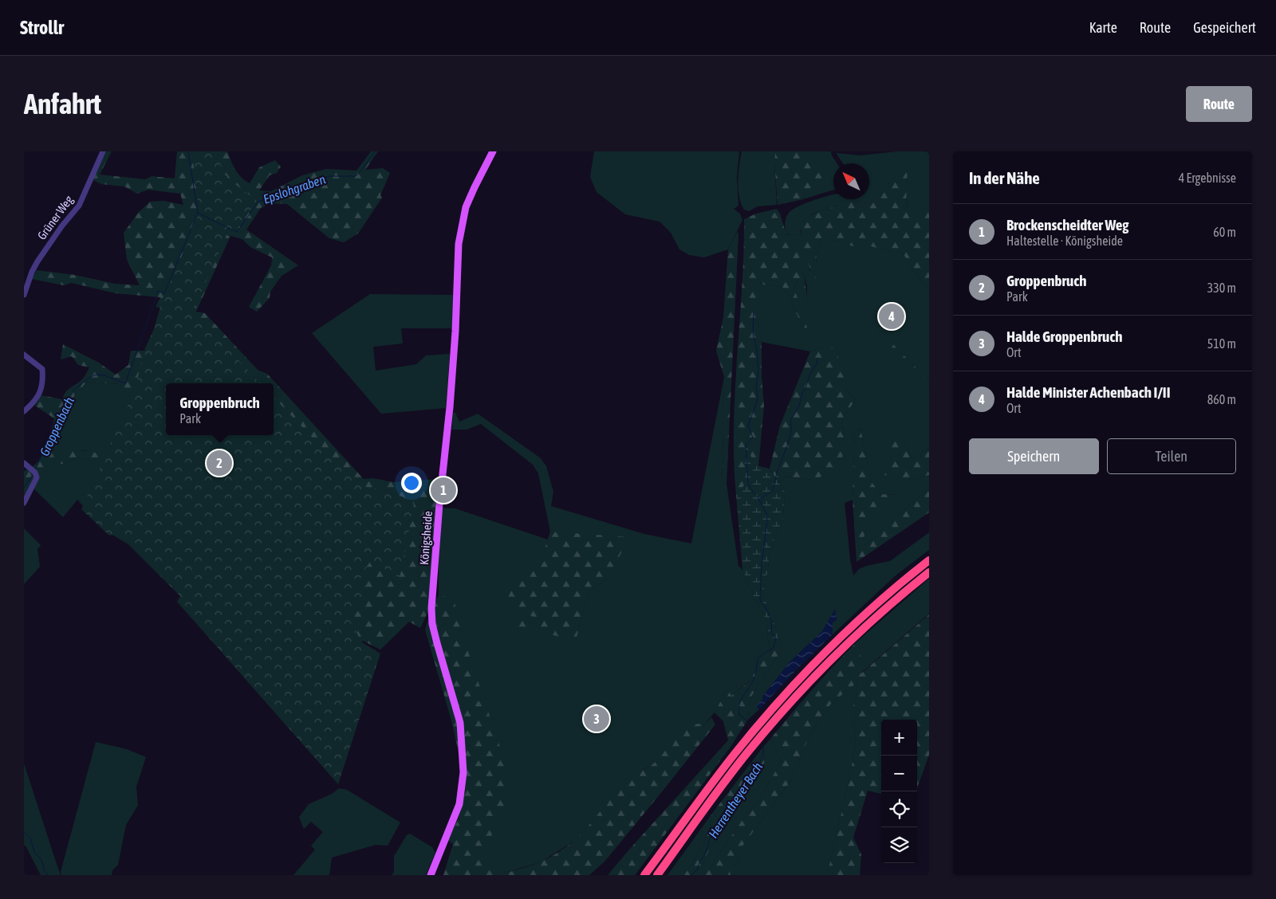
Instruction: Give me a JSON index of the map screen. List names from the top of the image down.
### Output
{
  "streets": {
    "main road": ["Königsheide"],
    "street": ["Grüner Weg"]
  },
  "water": ["Epslohgraben", "Groppenbach", "Herrentheyer Bach"],
  "north": "top left",
  "page": {
    "header": "Strollr",
    "nav": ["Karte", "Route", "Gespeichert"],
    "buttons": [
      "Route",
      ["Speichern", "Teilen"]
    ],
    "title": "Anfahrt",
    "heading": ["In der Nähe", "4 Ergebnisse"],
    "list": [
      {
        "mark": "1",
        "name": "Brockenscheidter Weg",
        "note": "Haltestelle · Königsheide",
        "value": "60 m"
      },
      {
        "mark": "2",
        "name": "Groppenbruch",
        "note": "Park",
        "value": "330 m"
      },
      {
        "mark": "3",
        "name": "Halde Groppenbruch",
        "note": "Ort",
        "value": "510 m"
      },
      {
        "mark": "4",
        "name": "Halde Minister Achenbach I/II",
        "note": "Ort",
        "value": "860 m"
      }
    ],
    "pins": [
      "4",
      "2",
      "1",
      "3"
    ],
    "popup": ["Groppenbruch", "Park"],
    "map_buttons": ["+", "−"]
  }
}
